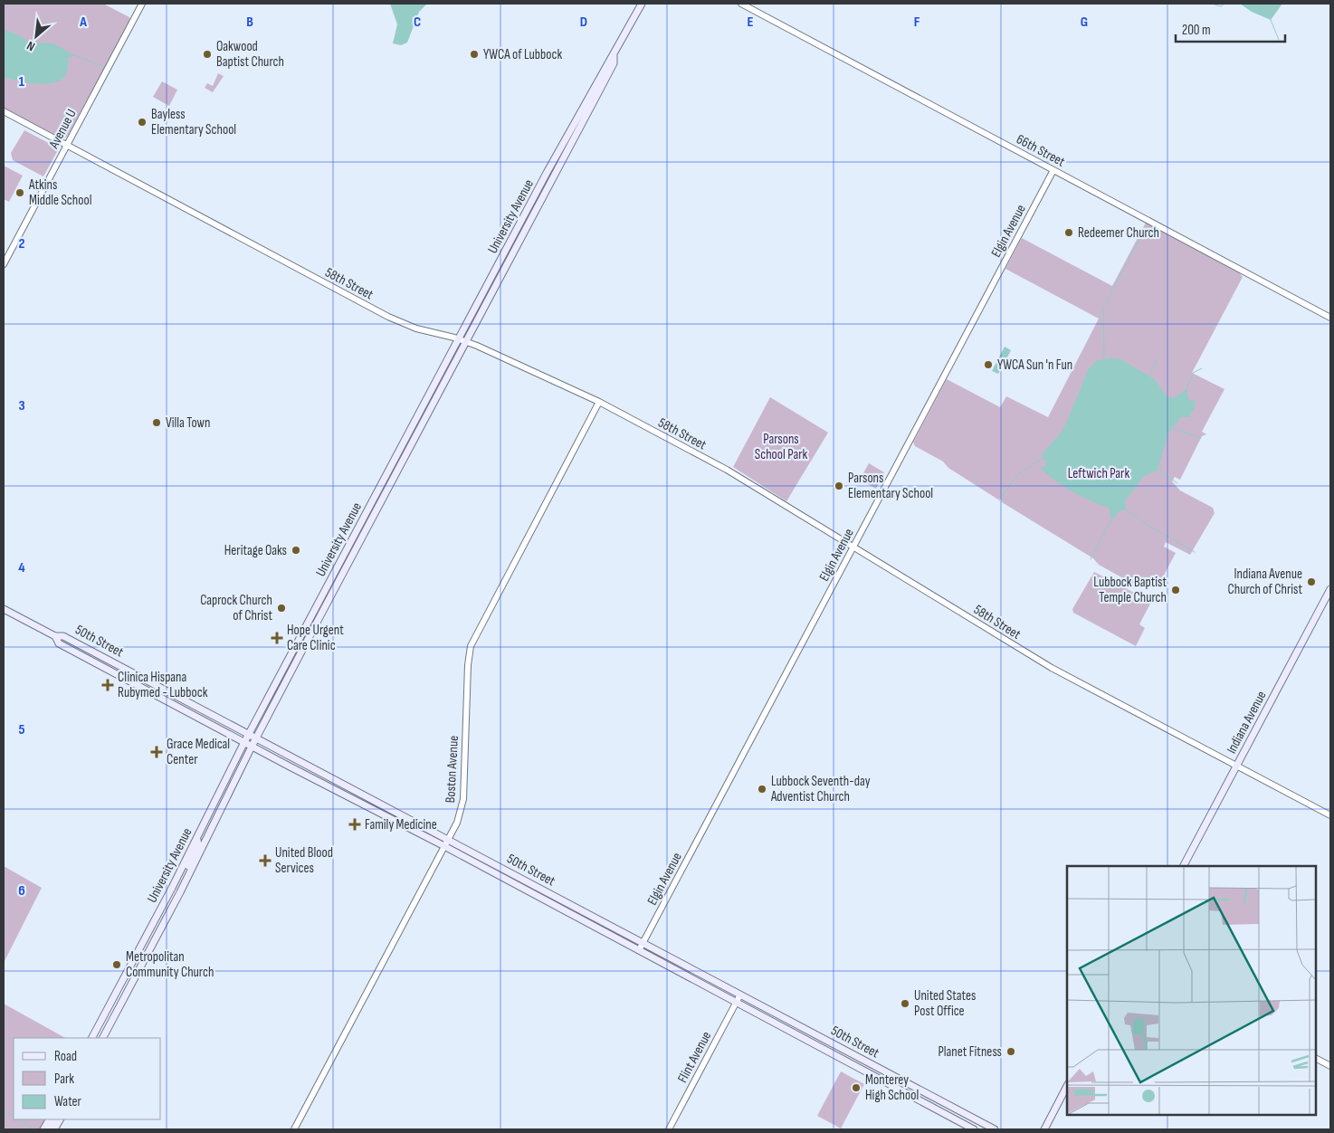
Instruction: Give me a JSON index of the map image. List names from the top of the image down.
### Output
{
  "streets": {
    "main road": ["University Avenue", "50th Street", "Indiana Avenue"],
    "street": [
      "Avenue U",
      "66th Street",
      "Elgin Avenue",
      "58th Street",
      "Boston Avenue",
      "Flint Avenue"
    ]
  },
  "crossings": [
    ["Avenue U", "58th Street"],
    ["66th Street", "Elgin Avenue"],
    ["University Avenue", "58th Street"],
    ["University Avenue", "50th Street"],
    ["Elgin Avenue", "58th Street"],
    ["Elgin Avenue", "50th Street"],
    ["58th Street", "Indiana Avenue"],
    ["58th Street", "Boston Avenue"],
    ["50th Street", "Boston Avenue"],
    ["50th Street", "Flint Avenue"]
  ],
  "parks": ["Parsons School Park", "Leftwich Park"],
  "places": {
    "other": [
      "Oakwood Baptist Church",
      "YWCA of Lubbock",
      "Bayless Elementary School",
      "Atkins Middle School",
      "Redeemer Church",
      "YWCA Sun 'n Fun",
      "Villa Town",
      "Parsons Elementary School",
      "Heritage Oaks",
      "Indiana Avenue Church of Christ",
      "Lubbock Baptist Temple Church",
      "Caprock Church of Christ",
      "Lubbock Seventh-day Adventist Church",
      "Metropolitan Community Church",
      "United States Post Office",
      "Planet Fitness",
      "Monterey High School"
    ],
    "health": [
      "Hope Urgent Care Clinic",
      "Clinica Hispana Rubymed - Lubbock",
      "Grace Medical Center",
      "Family Medicine",
      "United Blood Services"
    ]
  },
  "legend": ["Road", "Park", "Water"],
  "scale_bar": "200 m",
  "north": "bottom left",
  "grid": {
    "columns": [
      "A",
      "B",
      "C",
      "D",
      "E",
      "F",
      "G"
    ],
    "rows": [
      "1",
      "2",
      "3",
      "4",
      "5",
      "6"
    ]
  }
}
